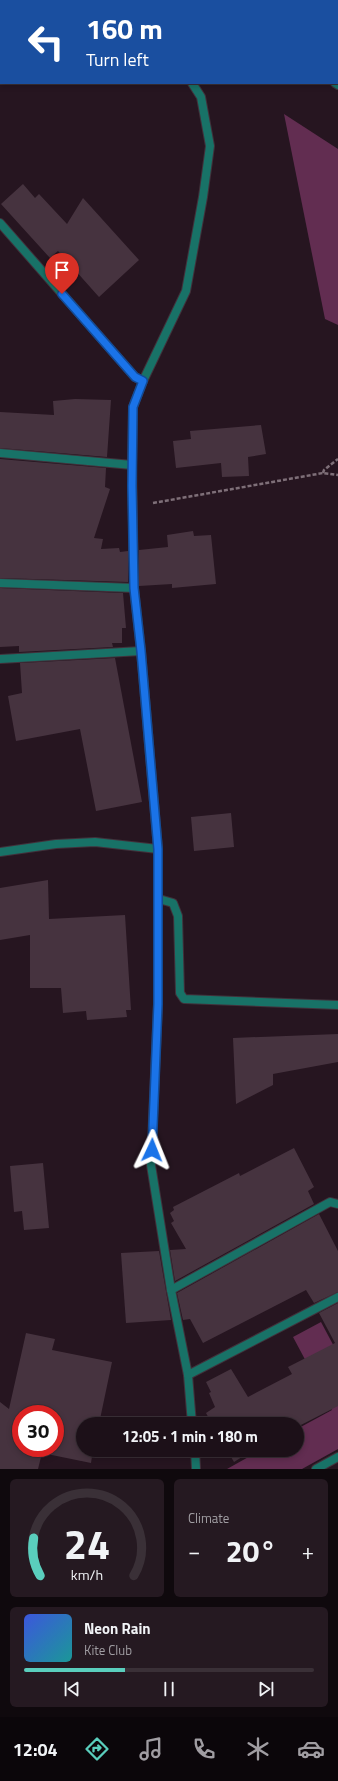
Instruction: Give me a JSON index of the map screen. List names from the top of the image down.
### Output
{
  "page": {
    "turn": ["160 m", "Turn left"],
    "limit": "30",
    "trip": "12:05 · 1 min · 180 m",
    "tile": "Climate",
    "heat": ["−", "20°", "+"],
    "song": ["Neon Rain", "Kite Club"],
    "tabs": "12:04",
    "gauge": ["24", "km/h"]
  }
}
